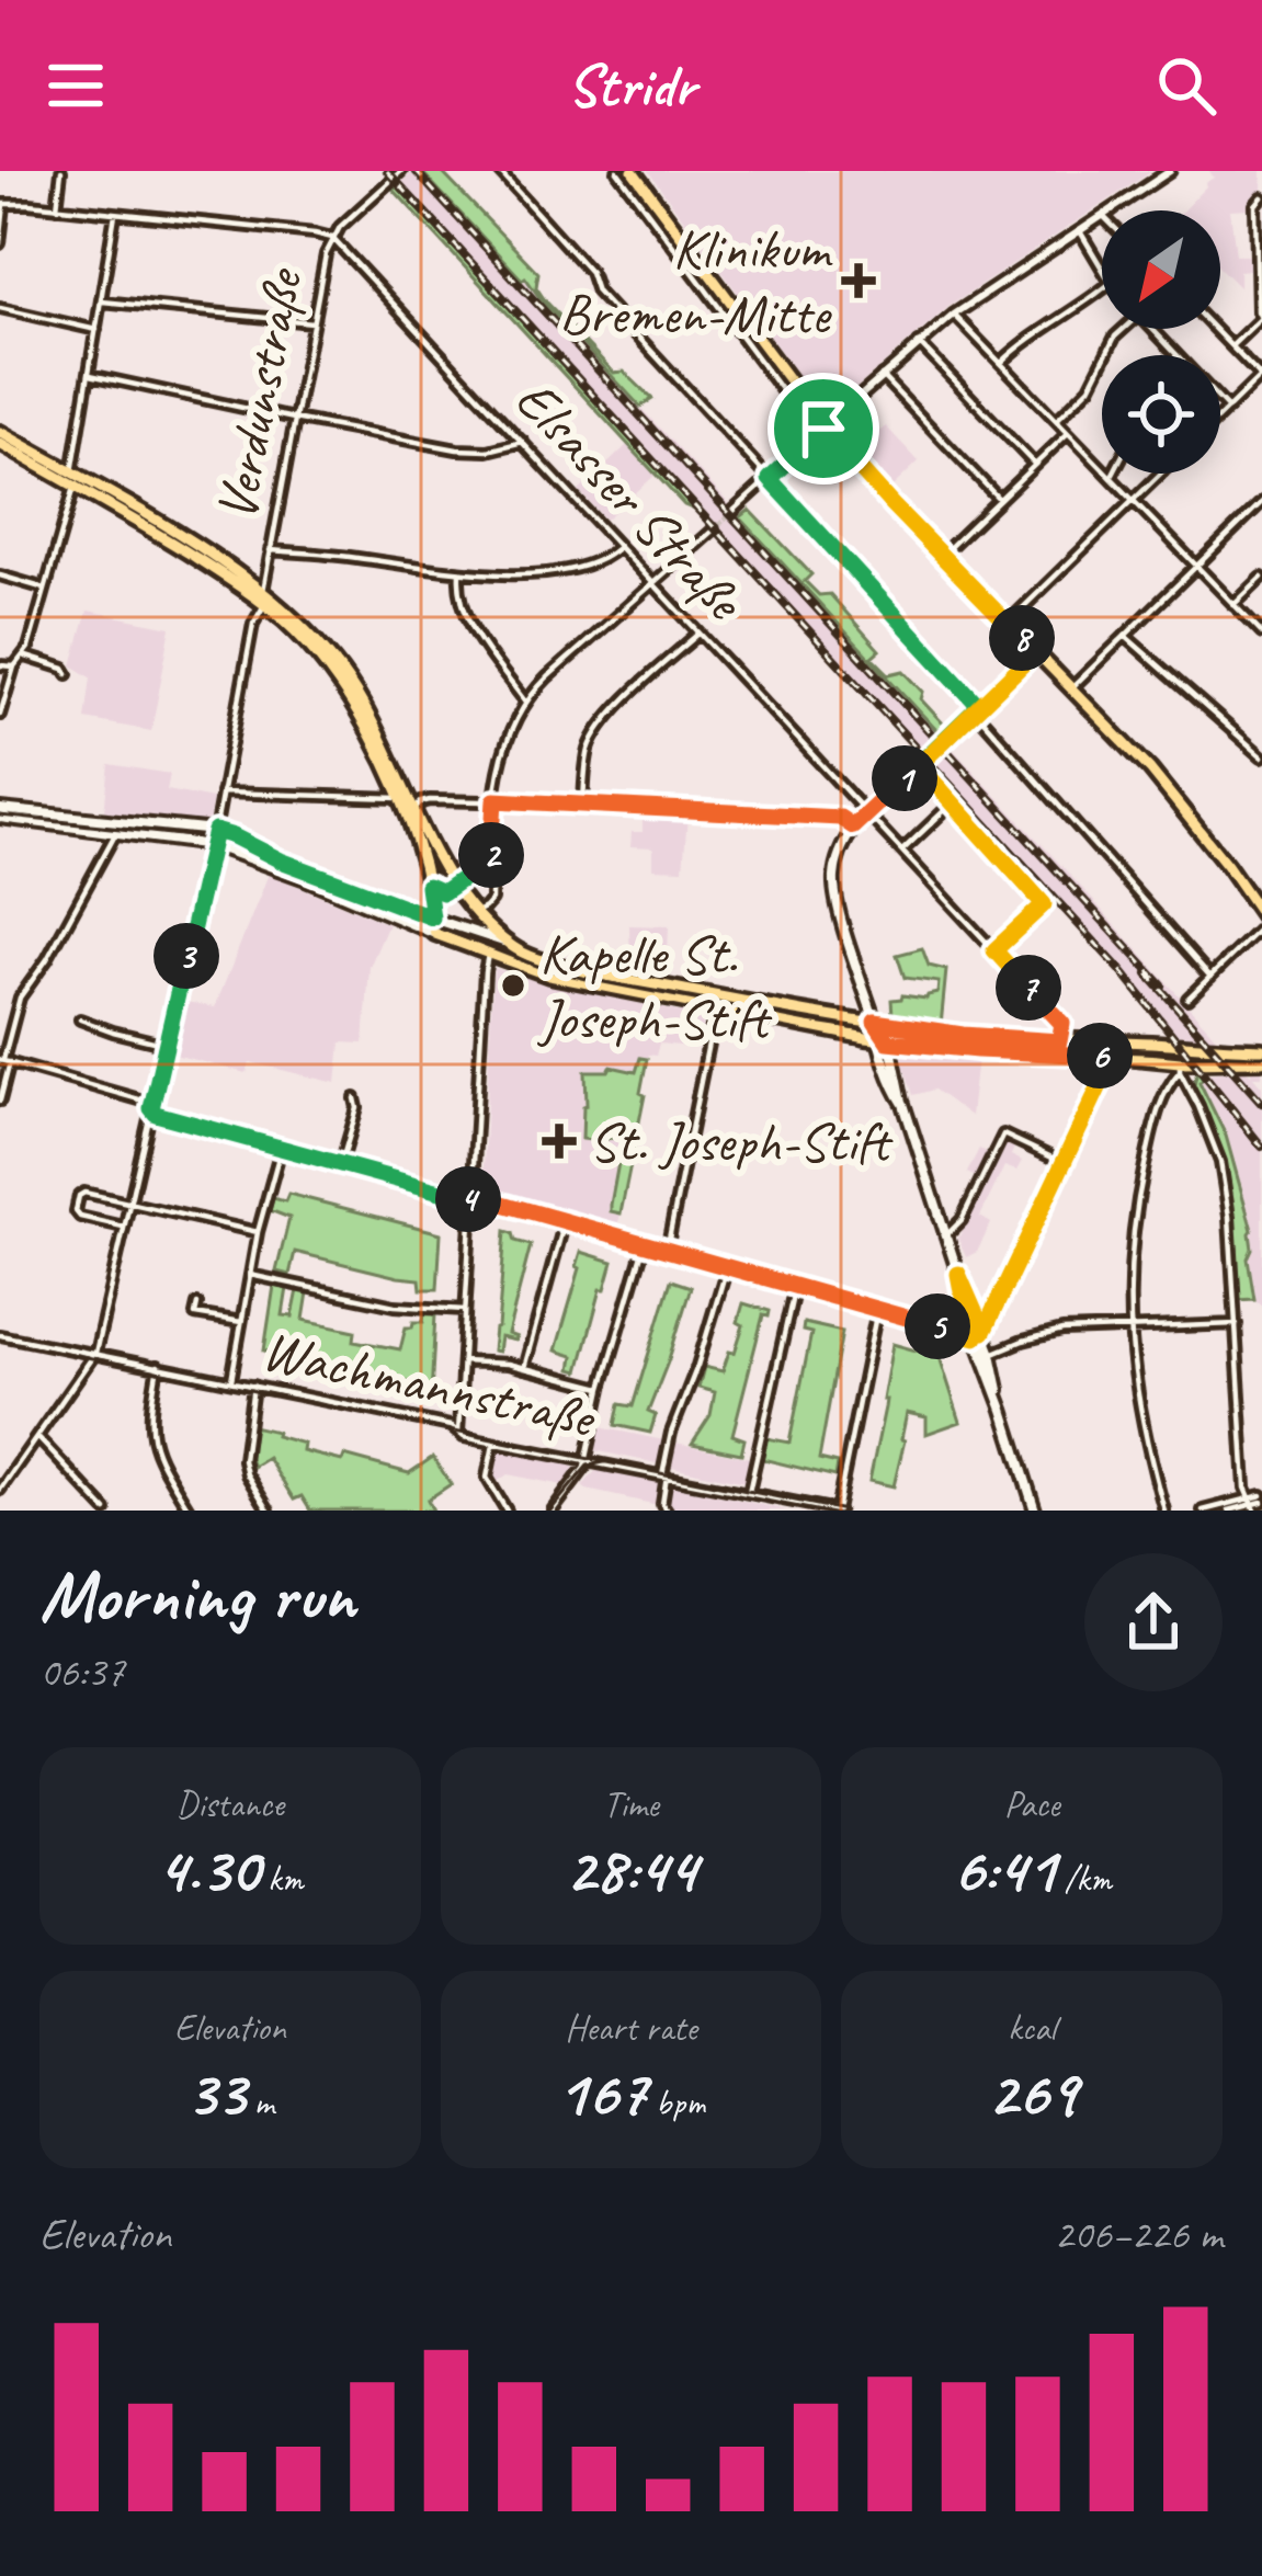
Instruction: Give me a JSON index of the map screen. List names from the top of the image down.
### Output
{
  "streets": {
    "street": ["Verdunstraße", "Elsasser Straße", "Wachmannstraße"]
  },
  "crossings": [
    ["Verdunstraße", "Elsasser Straße"]
  ],
  "places": {
    "health": ["Klinikum Bremen-Mitte", "St. Joseph-Stift"],
    "other": ["Kapelle St. Joseph-Stift"]
  },
  "north": "bottom left",
  "page": {
    "header": "Stridr",
    "pins": [
      "8",
      "1",
      "2",
      "3",
      "7",
      "6",
      "4",
      "5"
    ],
    "heading": ["Morning run", "06:37"],
    "stats": [
      ["Distance", "4.30 km"],
      ["Time", "28:44"],
      ["Pace", "6:41 /km"],
      ["Elevation", "33 m"],
      ["Heart rate", "167 bpm"],
      ["kcal", "269"]
    ],
    "chart": ["Elevation", "206–226 m"]
  }
}
